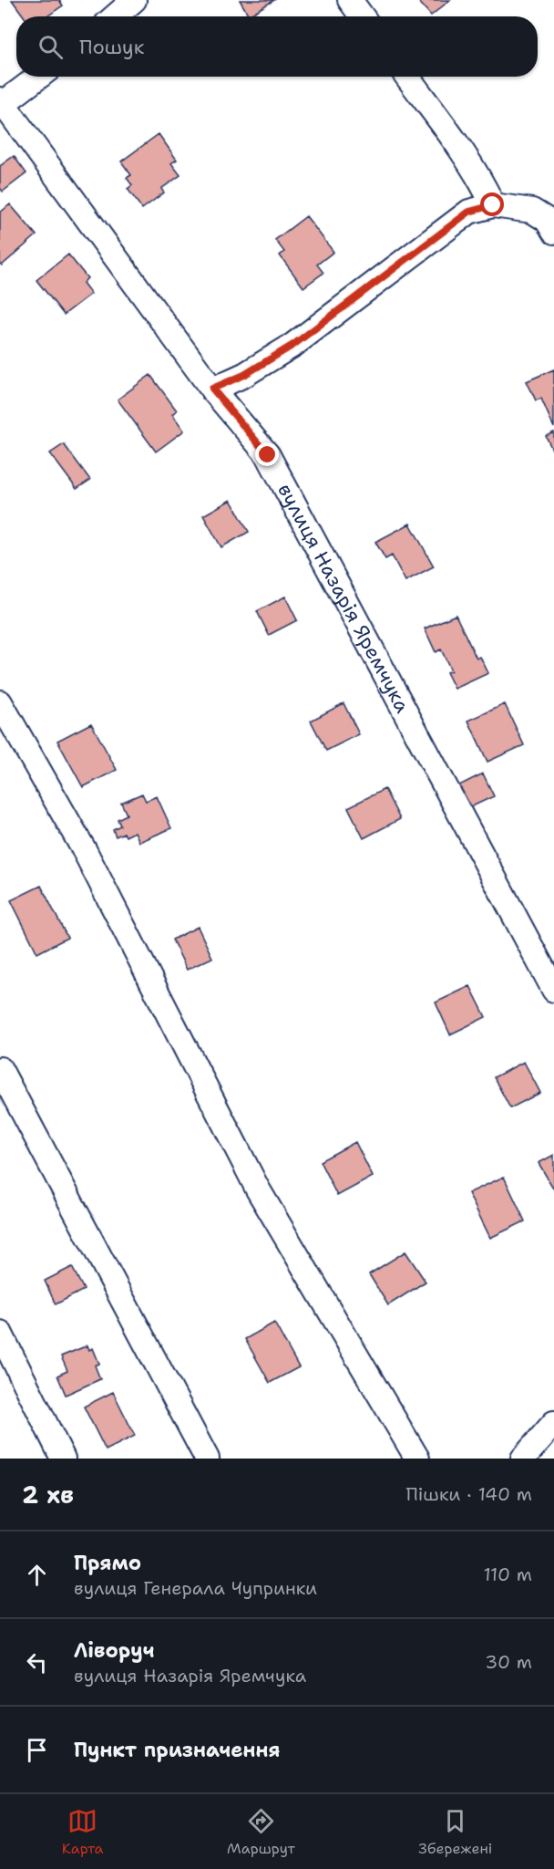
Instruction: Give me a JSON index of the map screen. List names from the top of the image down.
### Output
{
  "streets": {
    "street": ["вулиця Назарія Яремчука"]
  },
  "page": {
    "search": "Пошук",
    "heading": ["2 хв", "Пішки · 140 m"],
    "list": [
      ["Прямо", "вулиця Генерала Чупринки", "110 m"],
      ["Ліворуч", "вулиця Назарія Яремчука", "30 m"],
      "Пункт призначення"
    ],
    "nav": ["Карта", "Маршрут", "Збережені"]
  }
}
